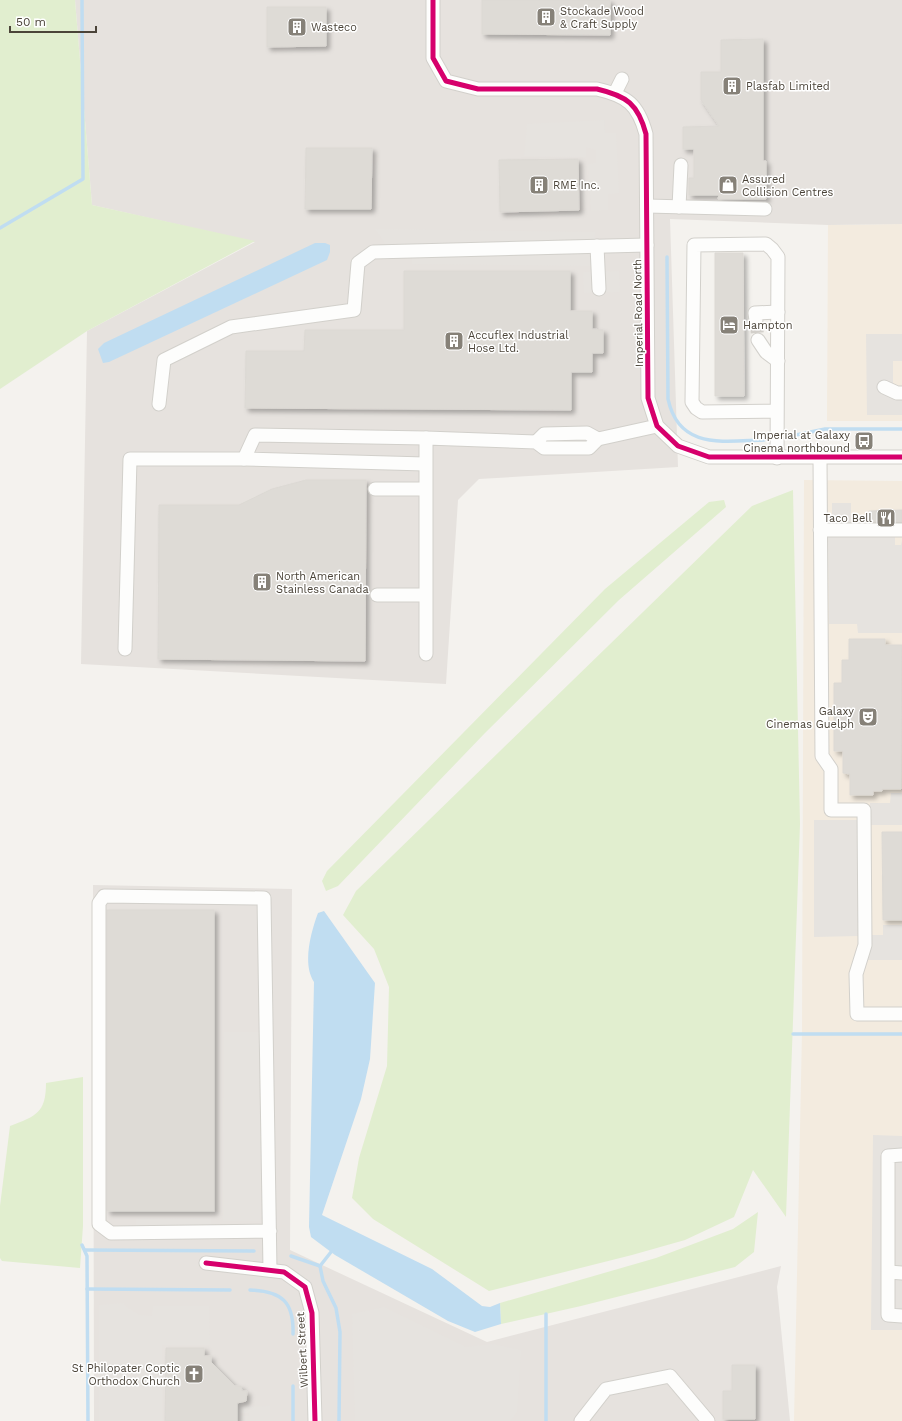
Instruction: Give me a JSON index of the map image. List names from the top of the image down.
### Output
{
  "streets": {
    "street": ["Imperial Road North", "Wilbert Street"]
  },
  "places": {
    "building": [
      "Stockade Wood & Craft Supply",
      "Wasteco",
      "Plasfab Limited",
      "RME Inc.",
      "Accuflex Industrial Hose Ltd.",
      "North American Stainless Canada"
    ],
    "shop": ["Assured Collision Centres"],
    "hotel": ["Hampton"],
    "bus stop": ["Imperial at Galaxy Cinema northbound"],
    "restaurant": ["Taco Bell"],
    "theatre": ["Galaxy Cinemas Guelph"],
    "church": ["St Philopater Coptic Orthodox Church"]
  },
  "scale_bar": "50 m"
}
